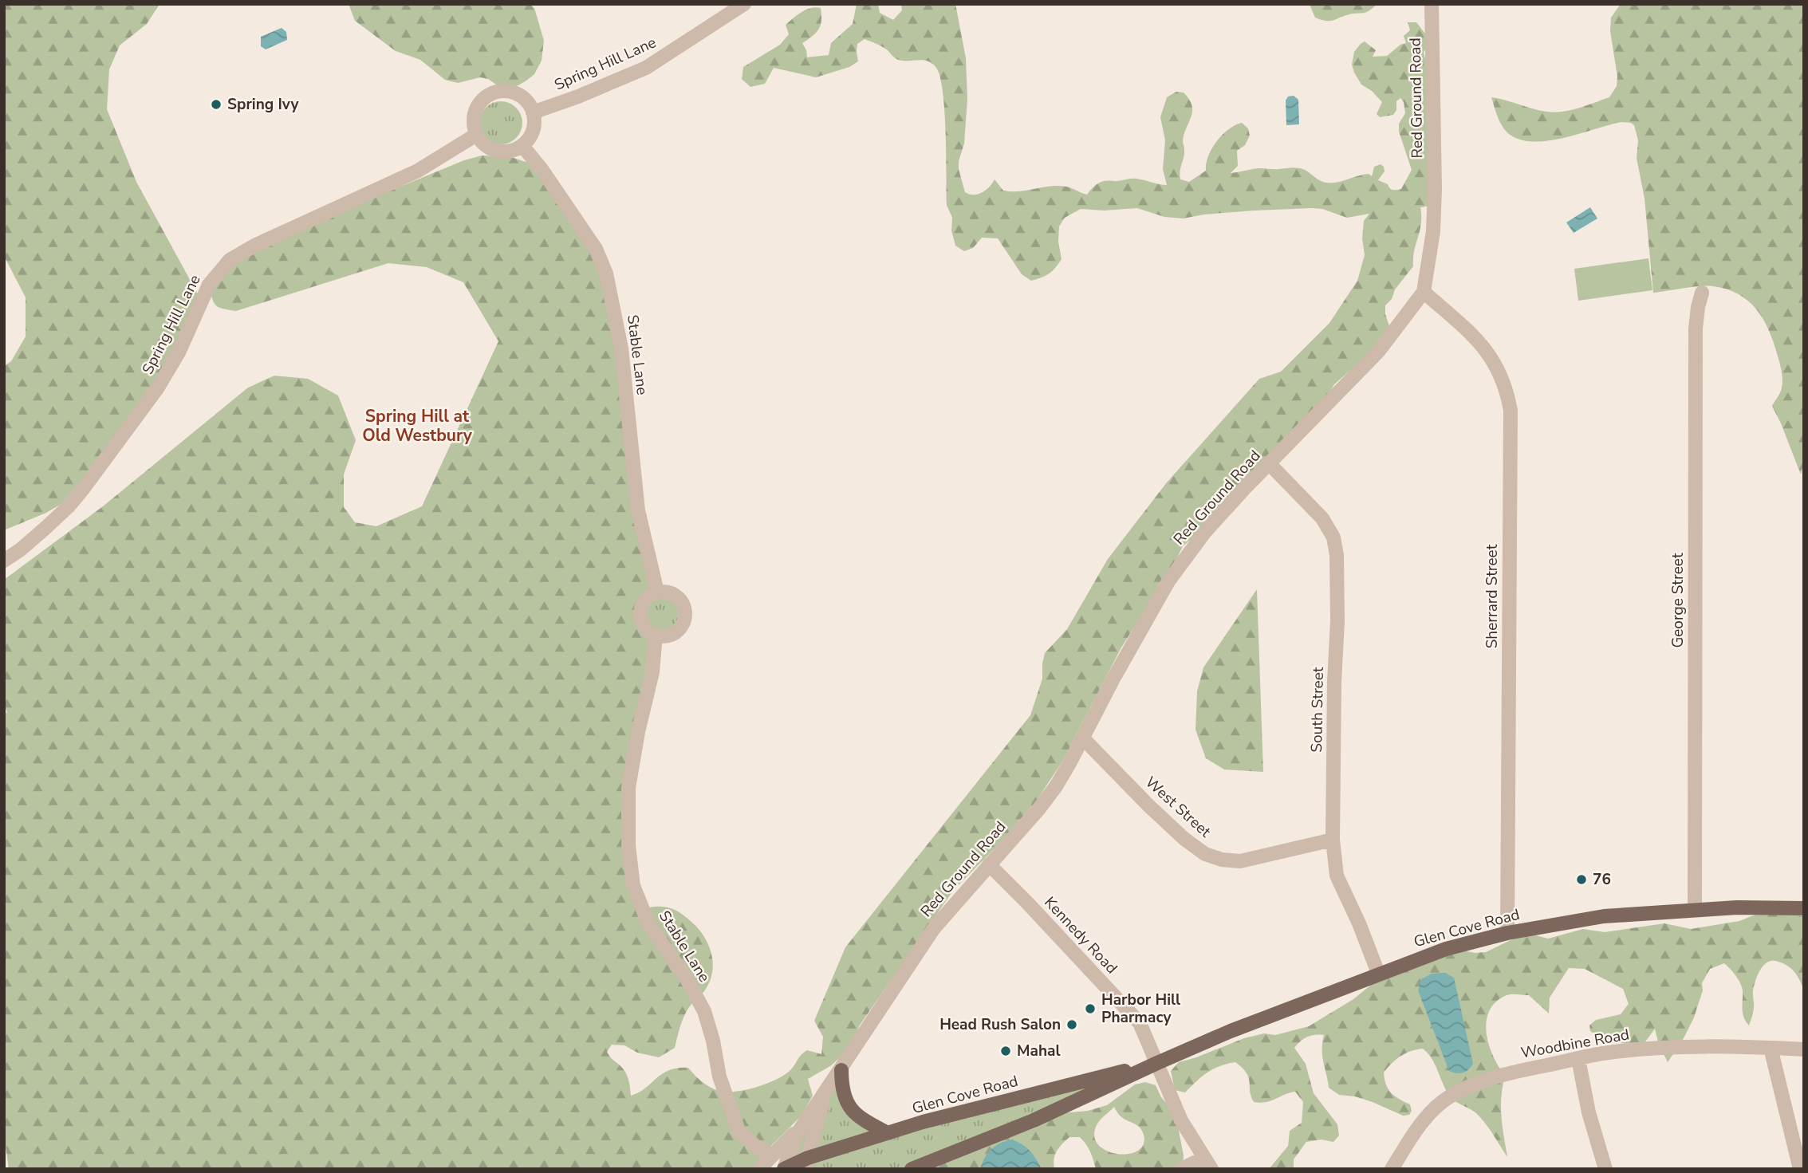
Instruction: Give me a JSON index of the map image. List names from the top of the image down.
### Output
{
  "streets": {
    "main road": ["Glen Cove Road"],
    "street": [
      "Spring Hill Lane",
      "Red Ground Road",
      "Stable Lane",
      "Sherrard Street",
      "George Street",
      "South Street",
      "West Street",
      "Kennedy Road",
      "Woodbine Road"
    ]
  },
  "crossings": [
    ["Spring Hill Lane", "Stable Lane"],
    ["Red Ground Road", "Sherrard Street"],
    ["Red Ground Road", "South Street"],
    ["Red Ground Road", "West Street"],
    ["Red Ground Road", "Glen Cove Road"],
    ["Red Ground Road", "Kennedy Road"],
    ["Sherrard Street", "Glen Cove Road"],
    ["George Street", "Glen Cove Road"],
    ["South Street", "West Street"],
    ["South Street", "Glen Cove Road"],
    ["Glen Cove Road", "Kennedy Road"]
  ],
  "districts": ["Spring Hill at Old Westbury"],
  "places": [
    "Spring Ivy",
    "76",
    "Harbor Hill Pharmacy",
    "Head Rush Salon",
    "Mahal"
  ]
}
